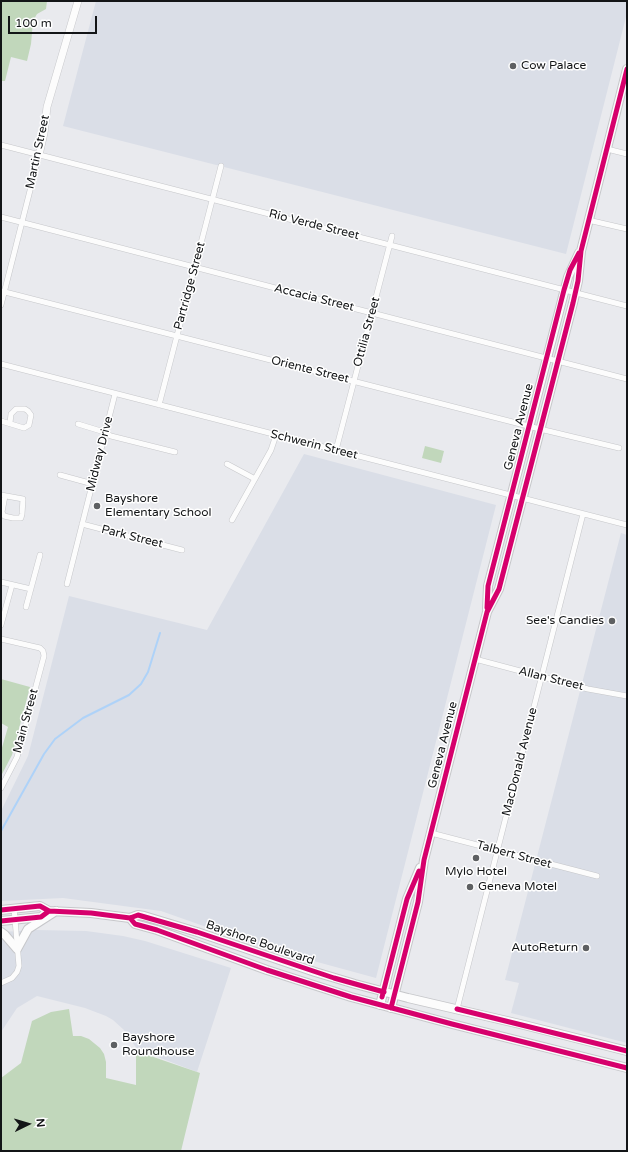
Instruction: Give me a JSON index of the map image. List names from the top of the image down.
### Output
{
  "streets": {
    "main road": ["Geneva Avenue", "Bayshore Boulevard"],
    "street": [
      "Martin Street",
      "Rio Verde Street",
      "Partridge Street",
      "Accacia Street",
      "Ottilia Street",
      "Oriente Street",
      "Schwerin Street",
      "Midway Drive",
      "Park Street",
      "Allan Street",
      "Main Street",
      "MacDonald Avenue",
      "Talbert Street"
    ]
  },
  "crossings": [
    ["Martin Street", "Rio Verde Street"],
    ["Martin Street", "Accacia Street"],
    ["Martin Street", "Oriente Street"],
    ["Rio Verde Street", "Partridge Street"],
    ["Rio Verde Street", "Ottilia Street"],
    ["Rio Verde Street", "Geneva Avenue"],
    ["Partridge Street", "Accacia Street"],
    ["Partridge Street", "Oriente Street"],
    ["Partridge Street", "Schwerin Street"],
    ["Accacia Street", "Ottilia Street"],
    ["Accacia Street", "Geneva Avenue"],
    ["Ottilia Street", "Oriente Street"],
    ["Ottilia Street", "Schwerin Street"],
    ["Oriente Street", "Geneva Avenue"],
    ["Geneva Avenue", "Schwerin Street"],
    ["Geneva Avenue", "Allan Street"],
    ["Geneva Avenue", "Talbert Street"],
    ["Geneva Avenue", "Bayshore Boulevard"],
    ["Schwerin Street", "Midway Drive"],
    ["Schwerin Street", "MacDonald Avenue"],
    ["Midway Drive", "Park Street"],
    ["Allan Street", "MacDonald Avenue"],
    ["MacDonald Avenue", "Talbert Street"],
    ["MacDonald Avenue", "Bayshore Boulevard"]
  ],
  "places": [
    "Cow Palace",
    "Bayshore Elementary School",
    "See's Candies",
    "Mylo Hotel",
    "Geneva Motel",
    "AutoReturn",
    "Bayshore Roundhouse"
  ],
  "scale_bar": "100 m",
  "north": "right"
}
